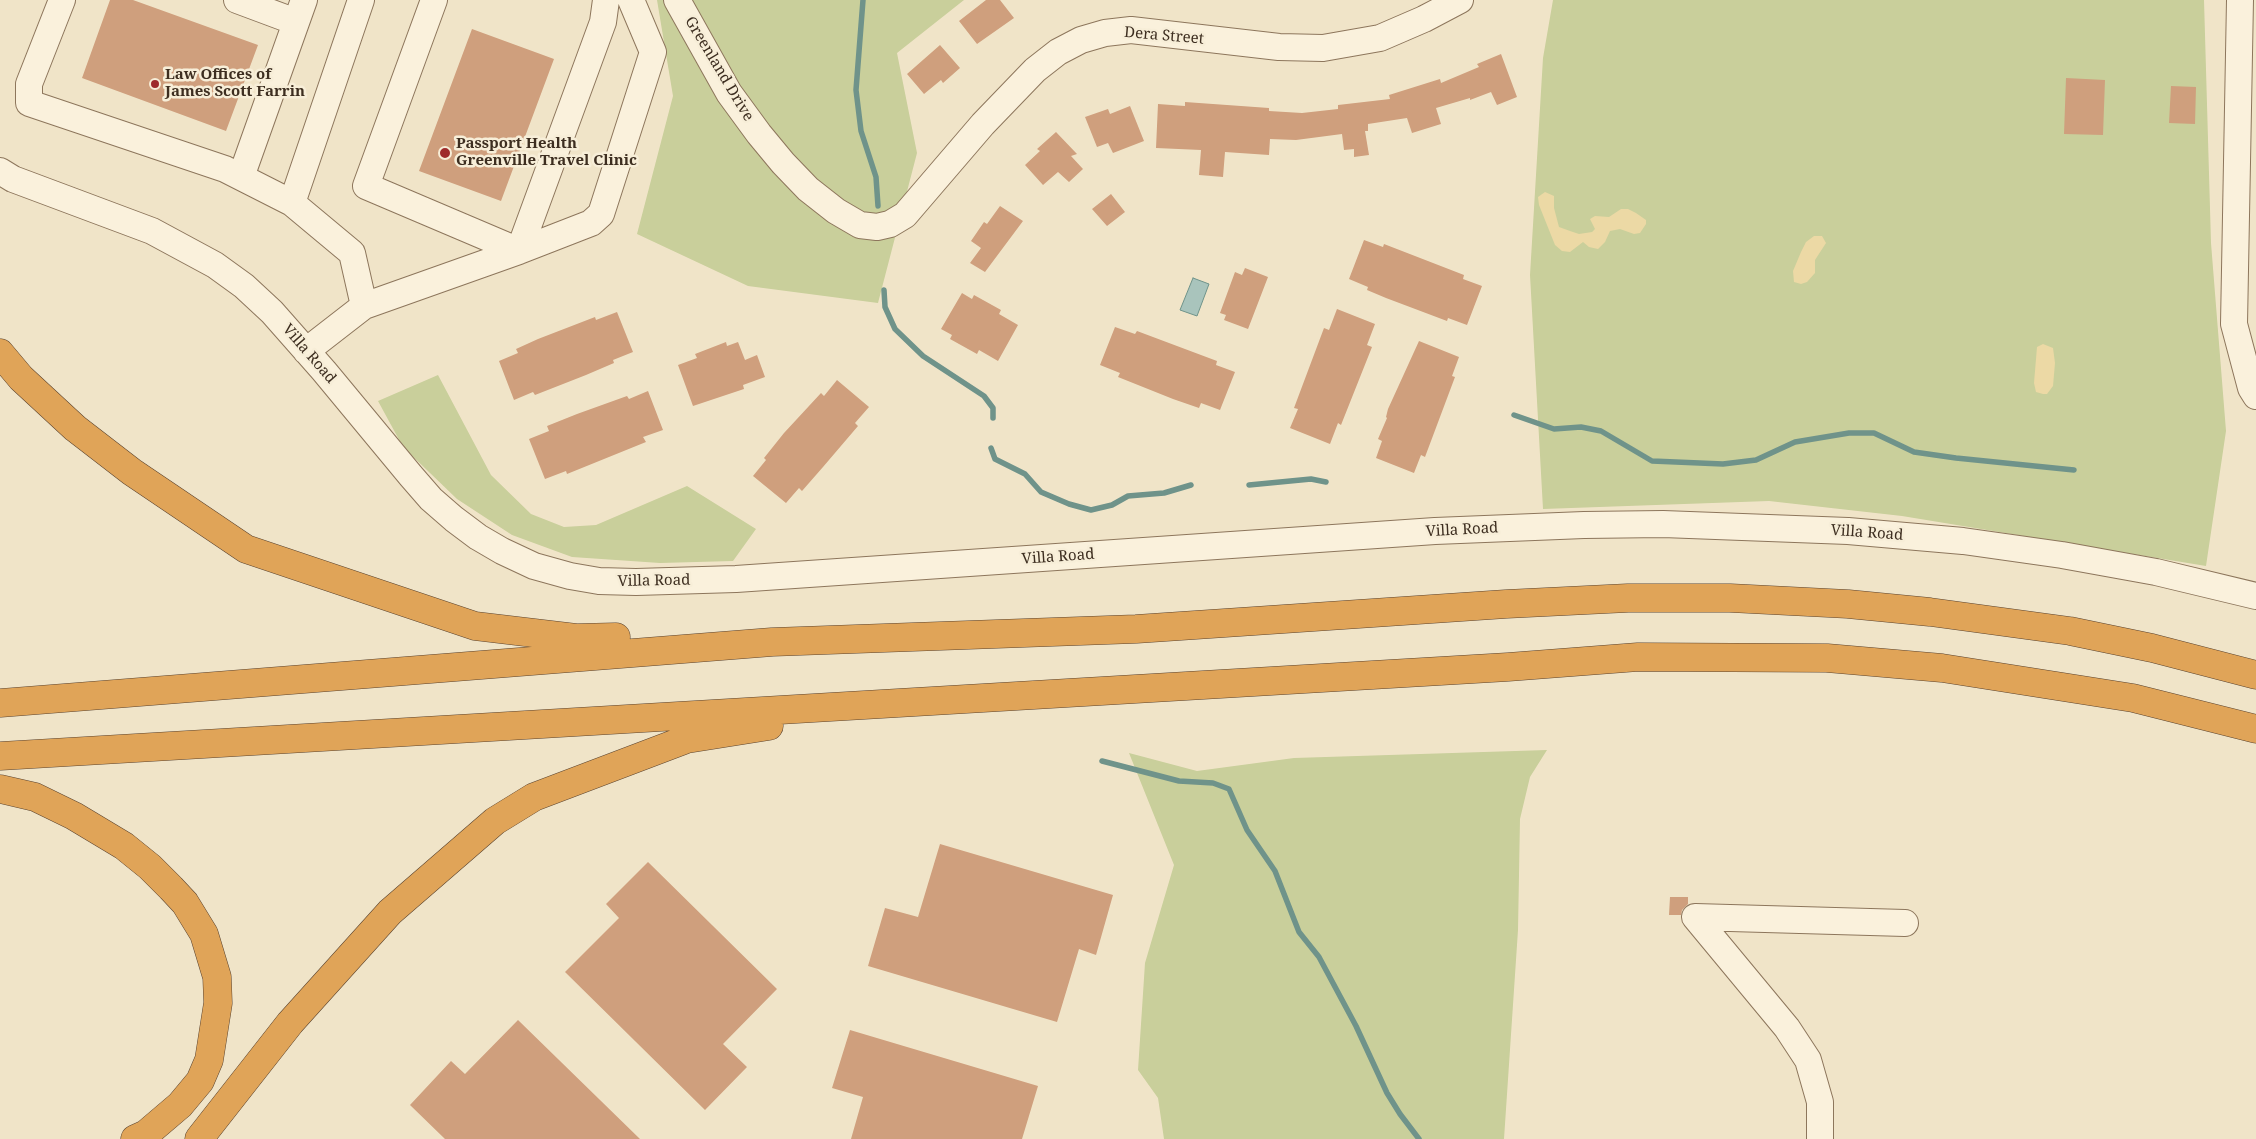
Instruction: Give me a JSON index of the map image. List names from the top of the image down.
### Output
{
  "streets": {
    "street": ["Dera Street", "Greenland Drive", "Villa Road"]
  },
  "crossings": [
    ["Dera Street", "Greenland Drive"]
  ],
  "places": ["Law Offices of James Scott Farrin", "Passport Health Greenville Travel Clinic"]
}
